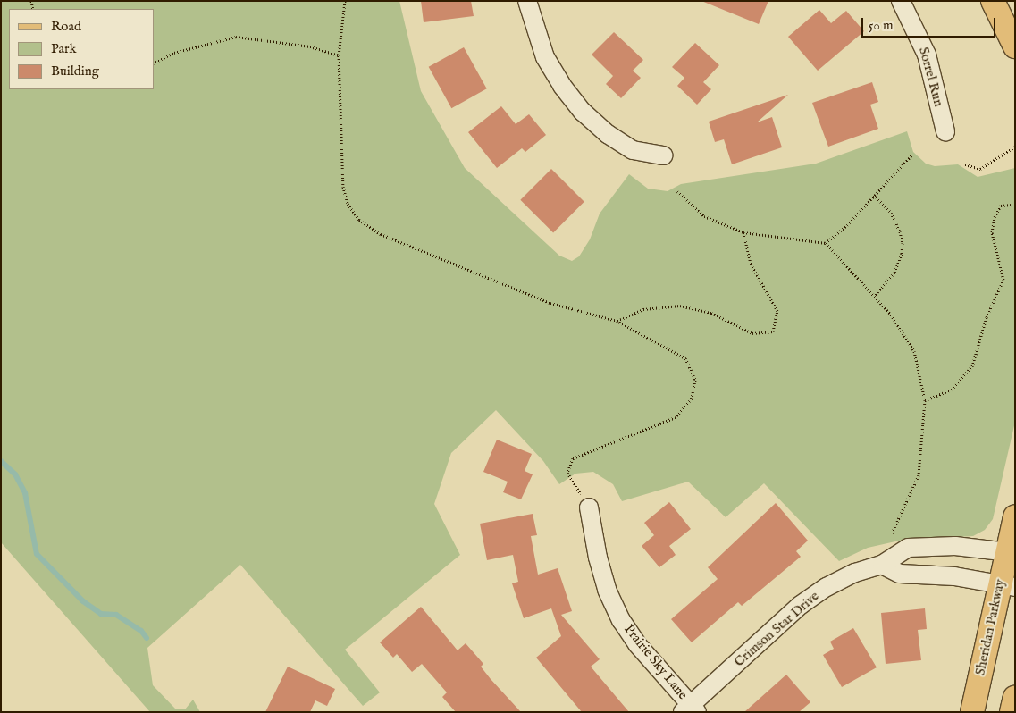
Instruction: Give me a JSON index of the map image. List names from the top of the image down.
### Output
{
  "streets": {
    "main road": ["Sheridan Parkway"],
    "street": ["Sorrel Run", "Crimson Star Drive", "Prairie Sky Lane"]
  },
  "crossings": [
    ["Sheridan Parkway", "Crimson Star Drive"],
    ["Crimson Star Drive", "Prairie Sky Lane"]
  ],
  "legend": ["Road", "Park", "Building"],
  "scale_bar": "50 m"
}
